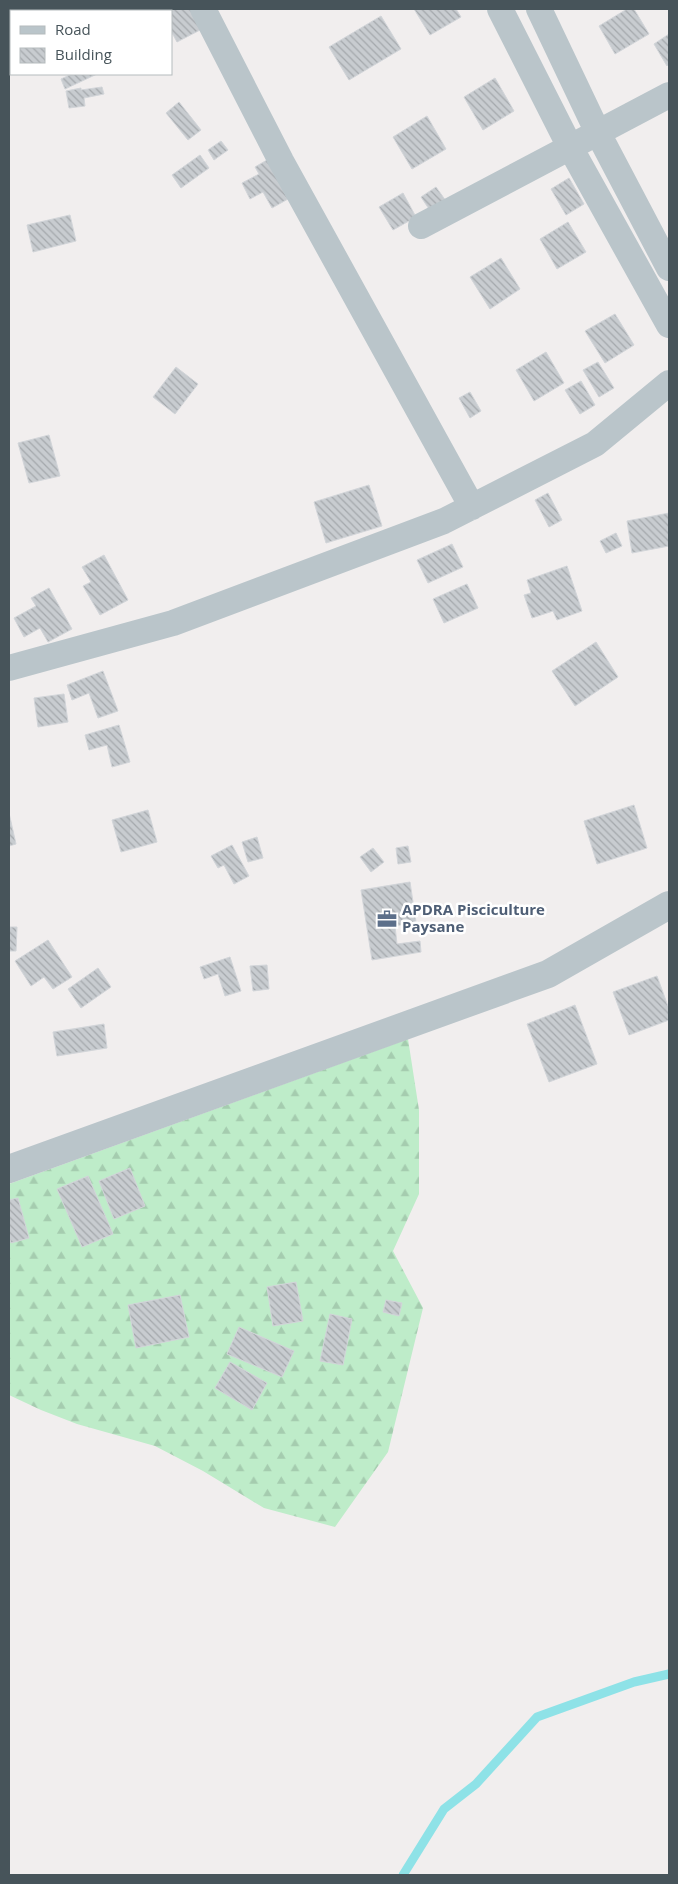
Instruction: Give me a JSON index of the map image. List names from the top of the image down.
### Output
{
  "places": {
    "office": ["APDRA Pisciculture Paysane"]
  },
  "legend": ["Road", "Building"]
}
